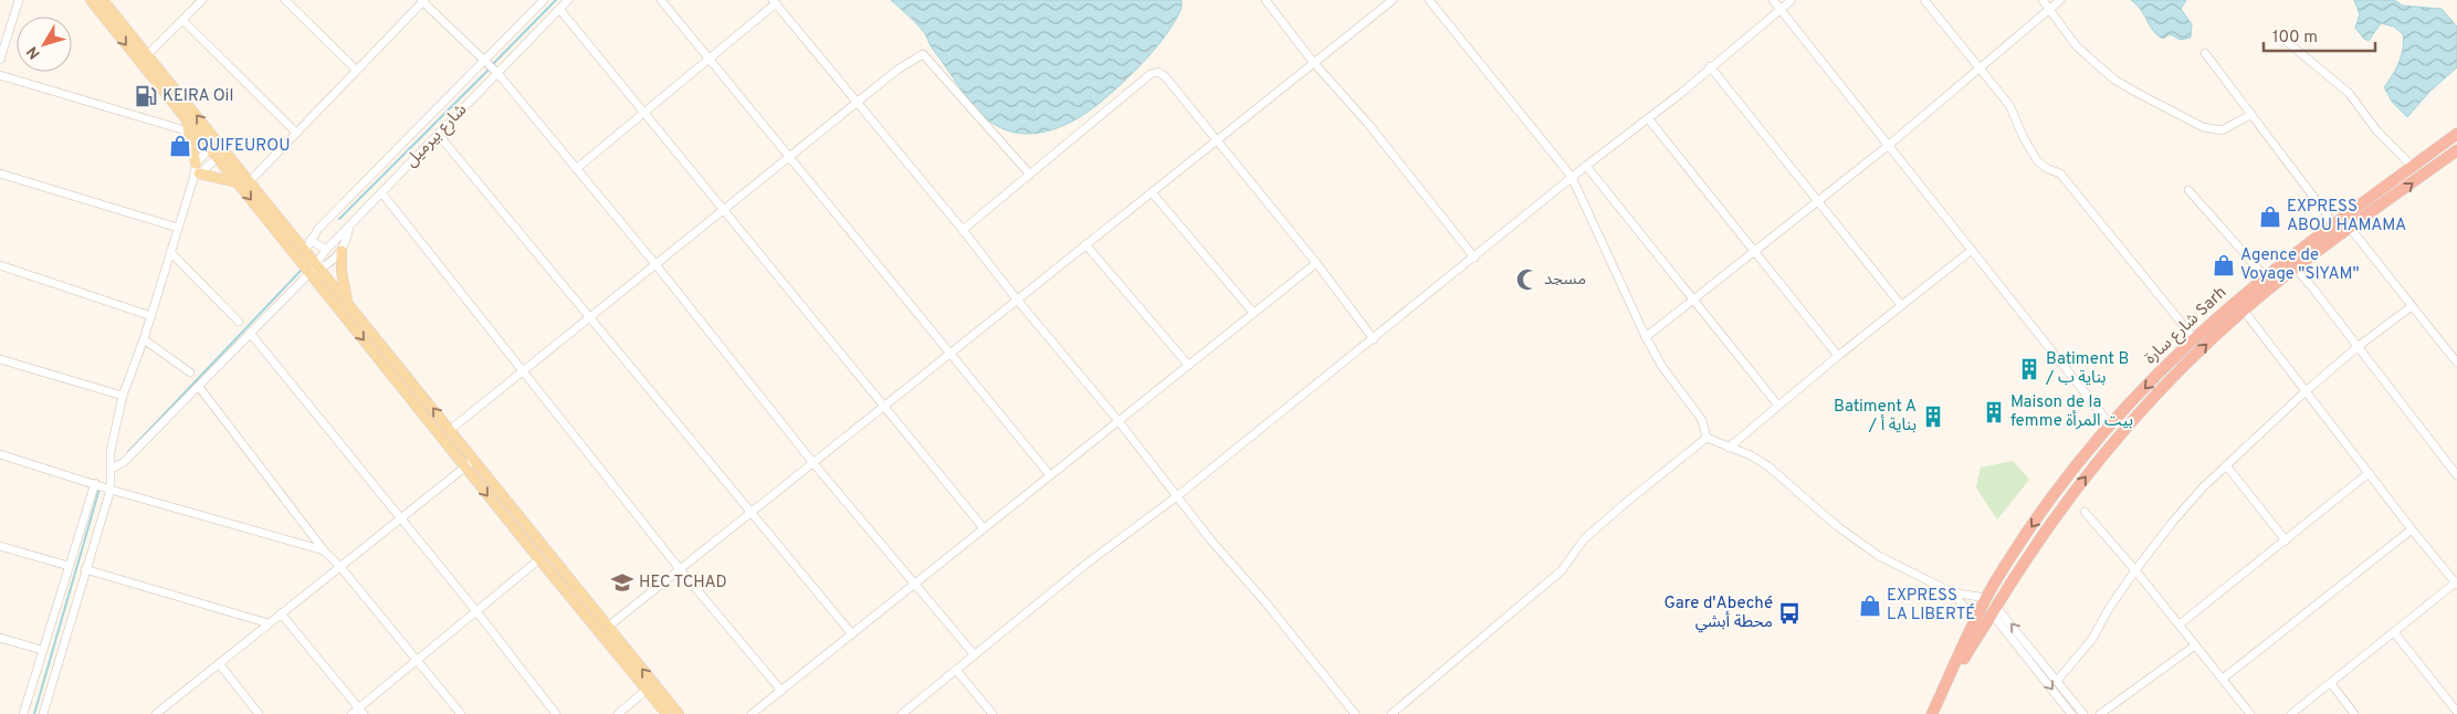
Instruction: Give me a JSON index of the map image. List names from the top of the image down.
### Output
{
  "streets": {
    "highway": ["شارع سارة Sarh"],
    "street": ["شارع بيرميل"]
  },
  "places": {
    "fuel station": ["KEIRA Oil"],
    "shop": [
      "QUIFEUROU",
      "EXPRESS ABOU HAMAMA",
      "Agence de Voyage \"SIYAM\"",
      "EXPRESS LA LIBERTÉ"
    ],
    "mosque": ["مسجد"],
    "building": ["Batiment B / بناية ب", "Maison de la femme بيت المرأة", "Batiment A / بناية أ"],
    "school or university": ["HEC TCHAD"],
    "bus stop": ["Gare d'Abeché محطة أبشي"]
  },
  "scale_bar": "100 m",
  "north": "bottom left"
}
